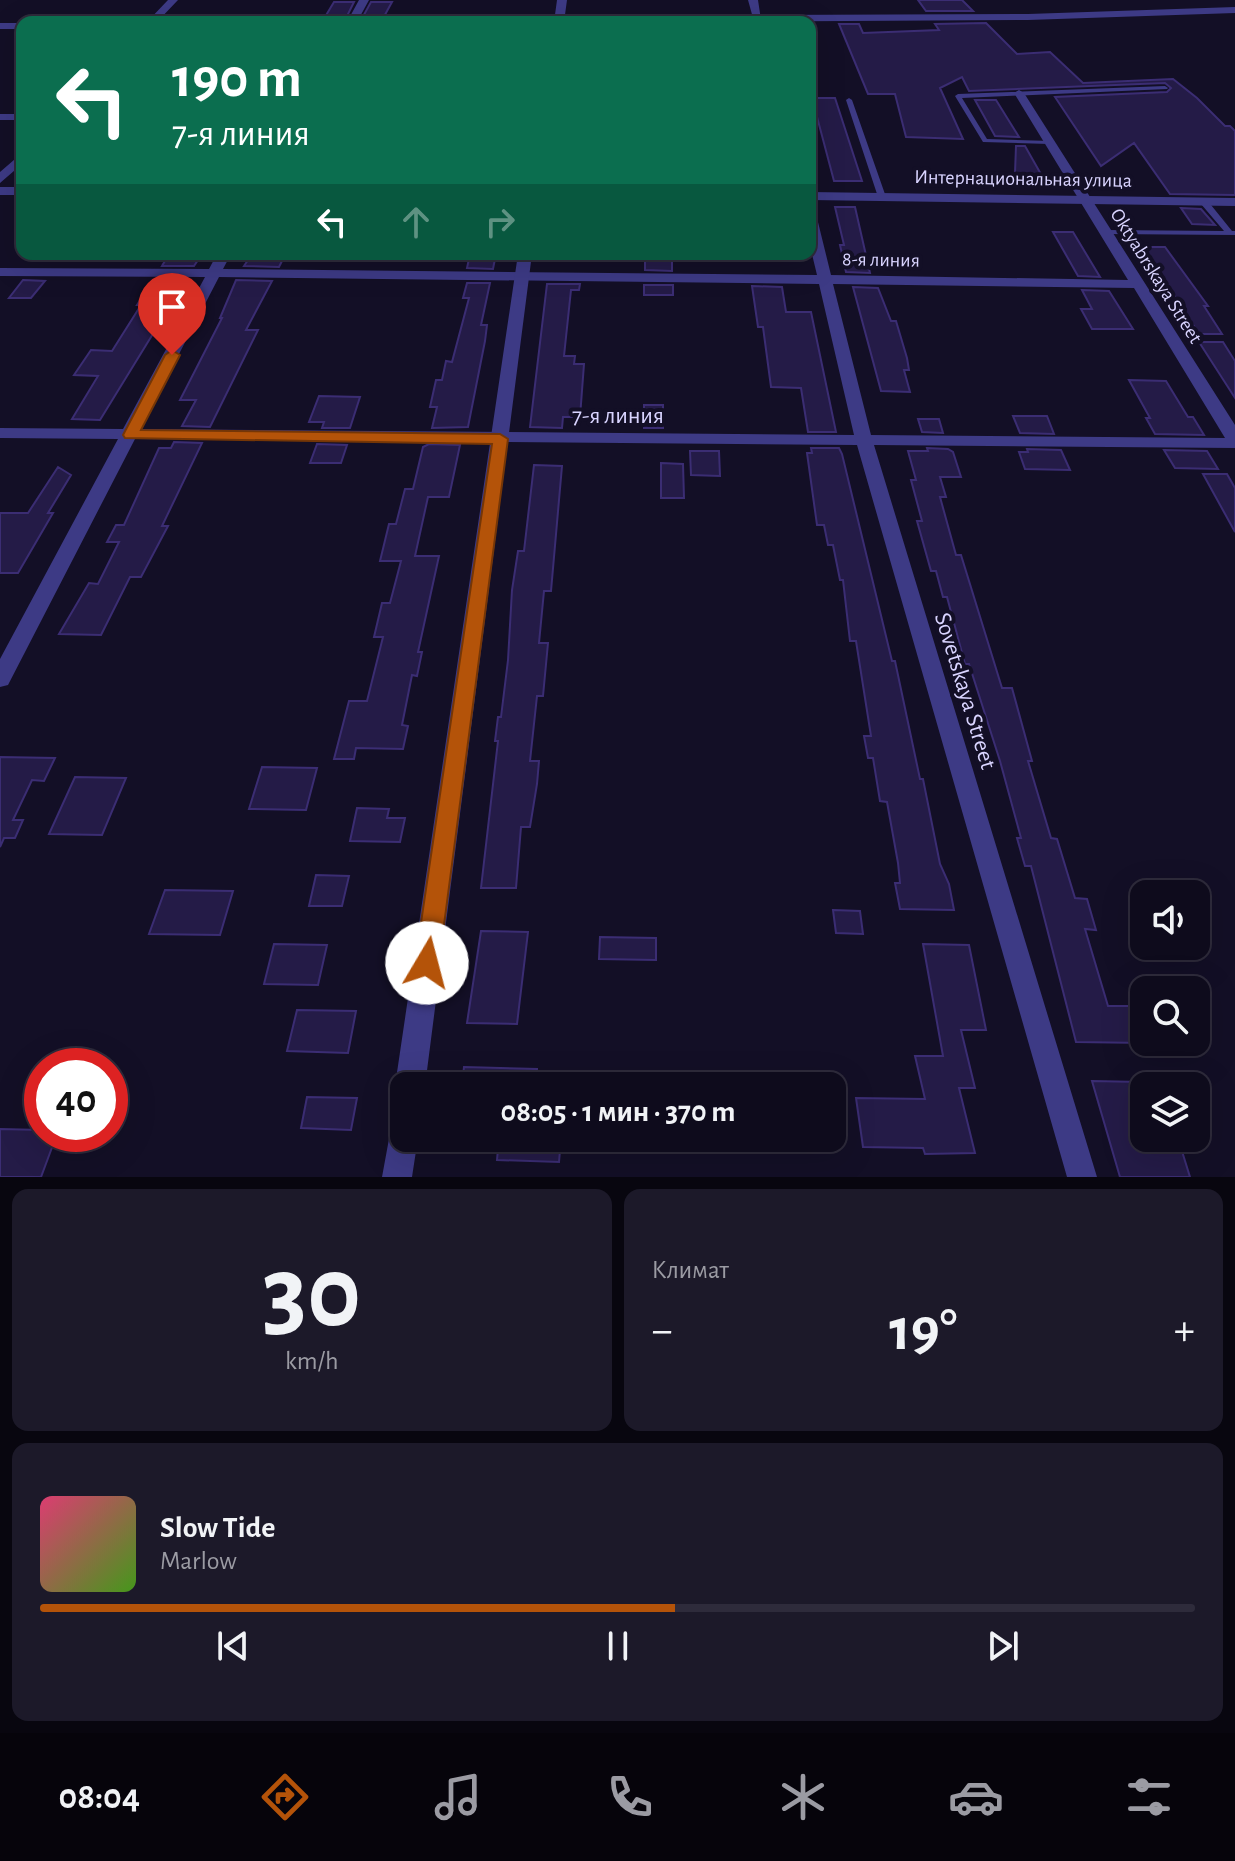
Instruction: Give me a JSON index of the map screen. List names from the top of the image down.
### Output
{
  "streets": {
    "street": [
      "Интернациональная улица",
      "8-я линия",
      "Oktyabrskaya Street",
      "7-я линия",
      "Sovetskaya Street"
    ]
  },
  "crossings": [
    ["Интернациональная улица", "Oktyabrskaya Street"],
    ["8-я линия", "Oktyabrskaya Street"],
    ["8-я линия", "Sovetskaya Street"],
    ["Oktyabrskaya Street", "7-я линия"],
    ["7-я линия", "Sovetskaya Street"]
  ],
  "page": {
    "turn": ["190 m", "7-я линия"],
    "limit": "40",
    "trip": "08:05 · 1 мин · 370 m",
    "tile": [
      ["30", "km/h"],
      "Климат"
    ],
    "heat": ["−", "19°", "+"],
    "song": ["Slow Tide", "Marlow"],
    "tabs": "08:04"
  }
}
